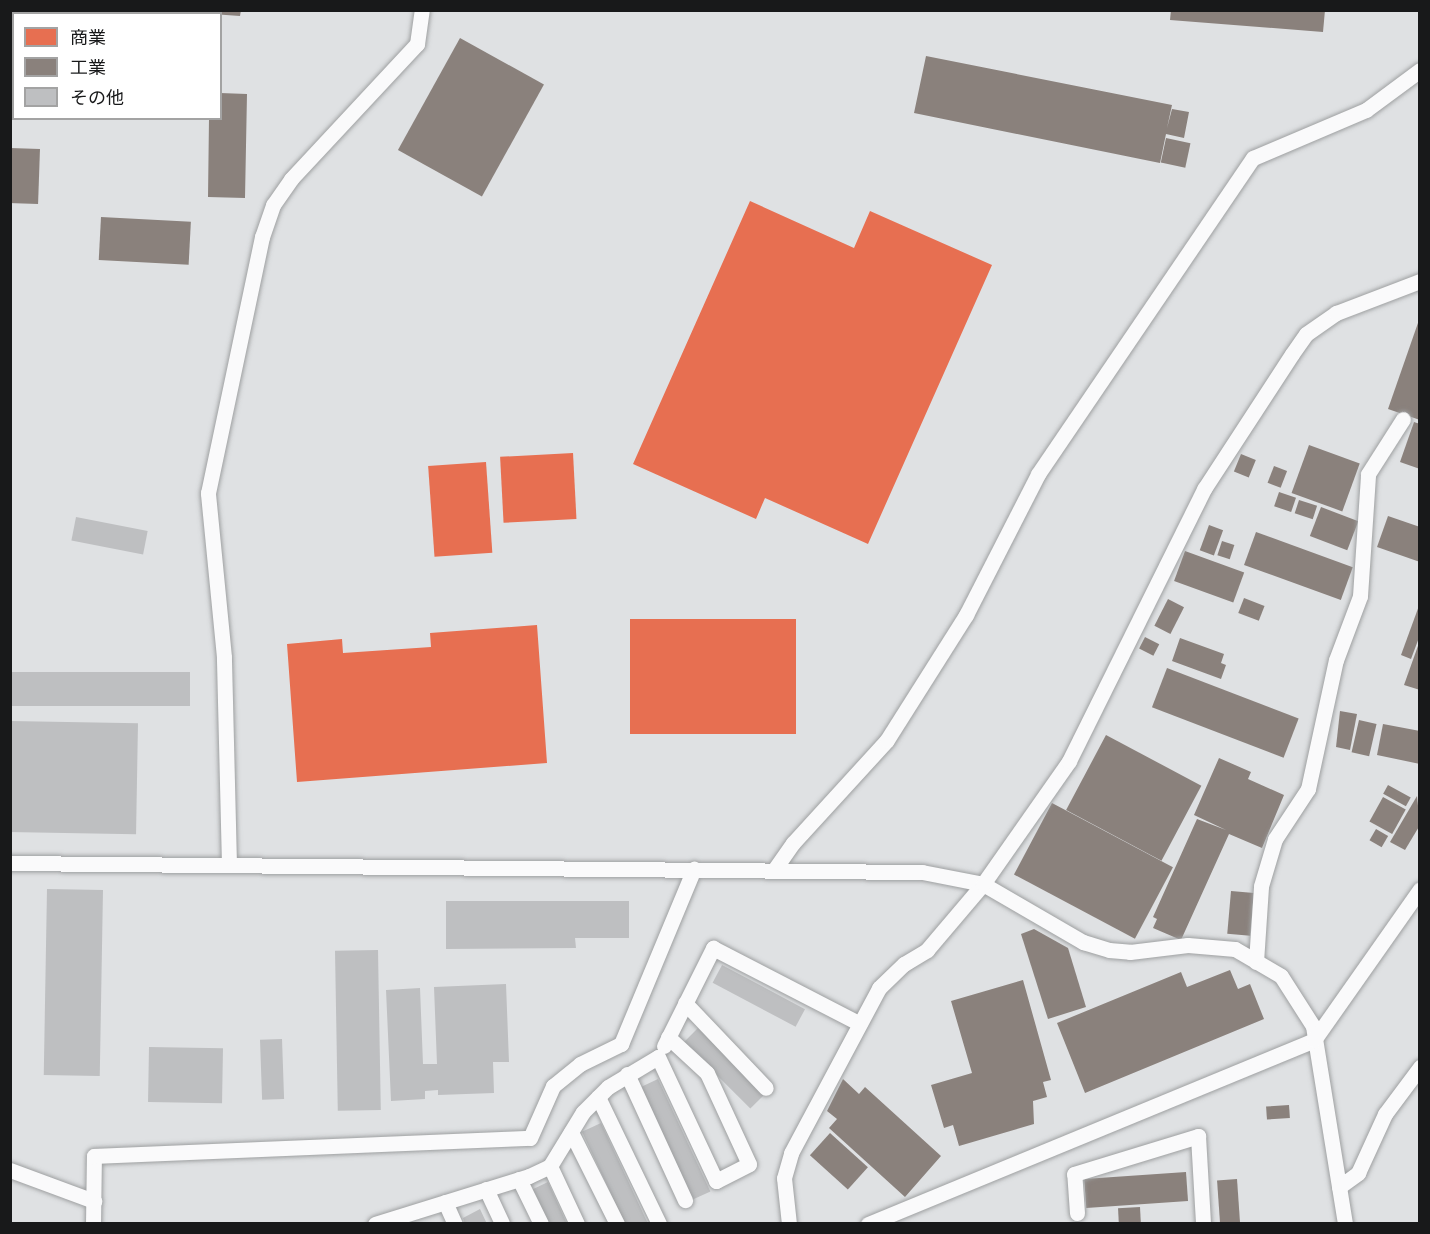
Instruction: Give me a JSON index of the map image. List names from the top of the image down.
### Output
{
  "legend": ["商業", "工業", "その他"]
}
